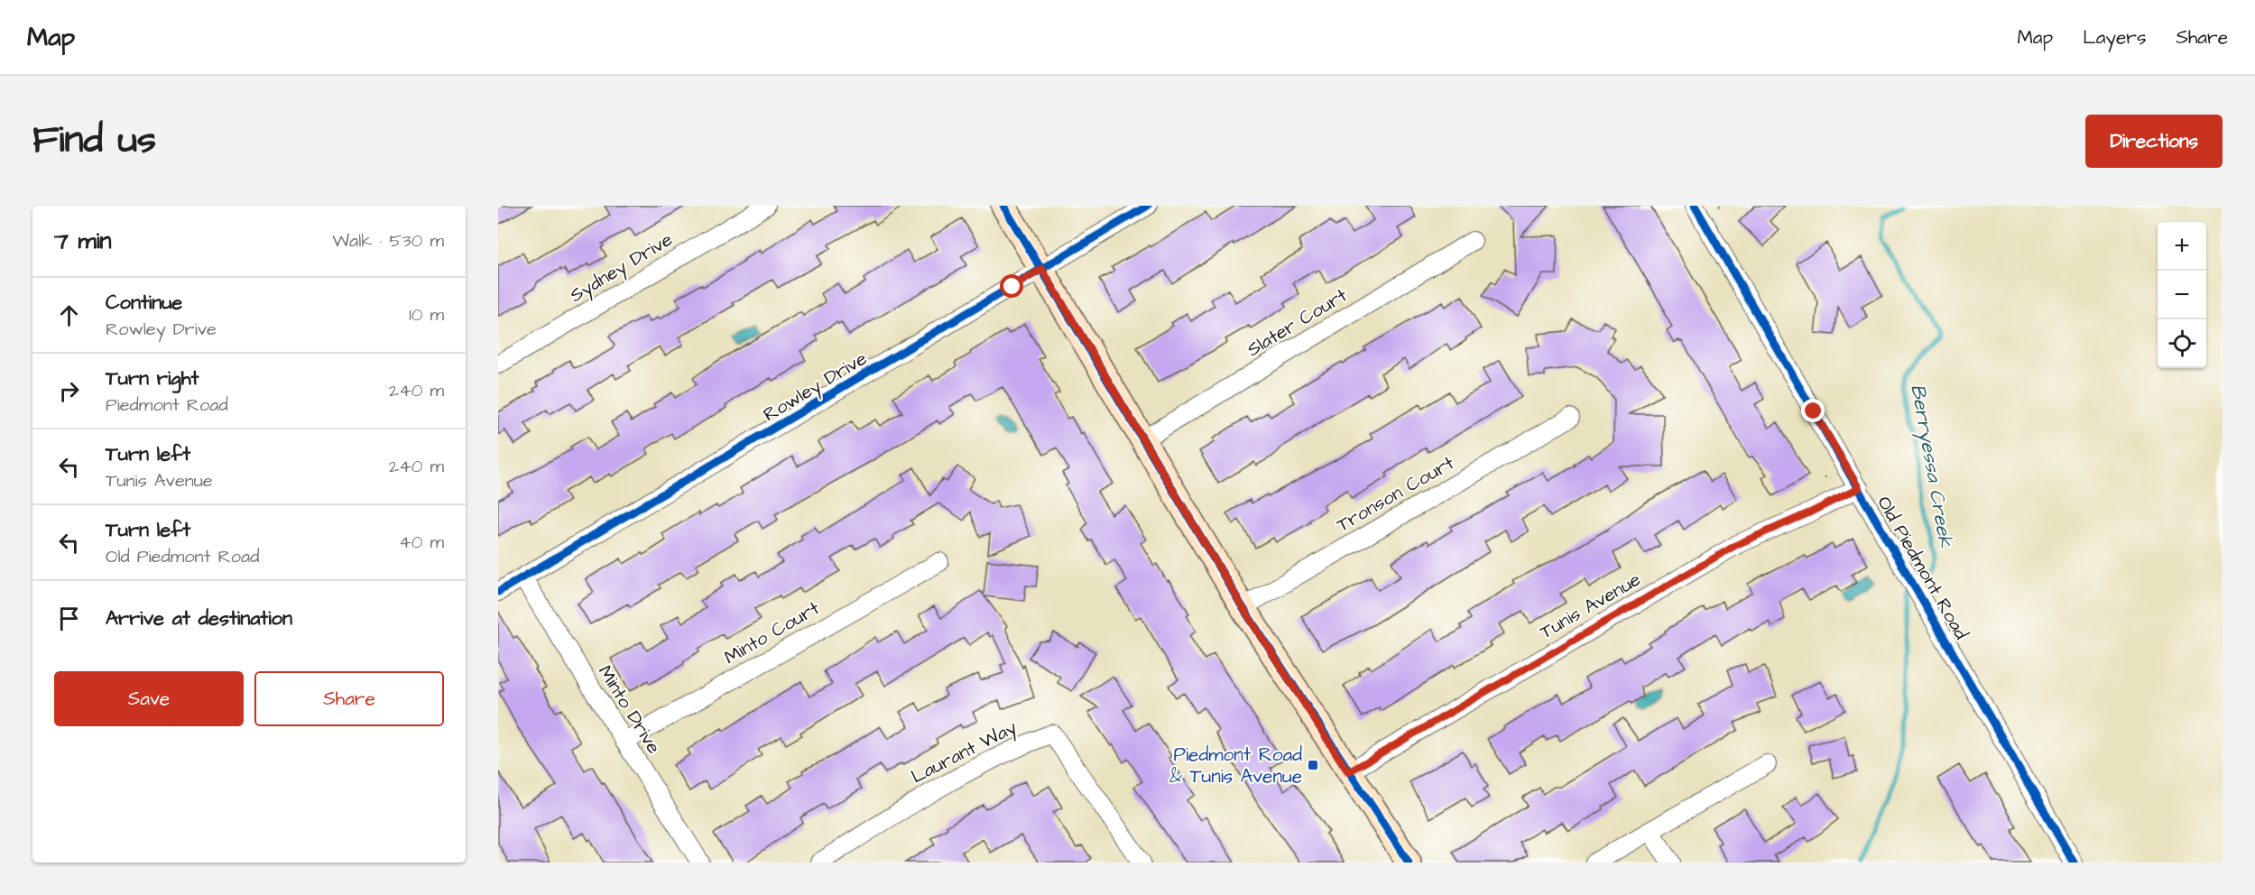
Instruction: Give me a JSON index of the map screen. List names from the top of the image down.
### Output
{
  "streets": {
    "street": [
      "Sydney Drive",
      "Slater Court",
      "Rowley Drive",
      "Tronson Court",
      "Old Piedmont Road",
      "Tunis Avenue",
      "Minto Court",
      "Minto Drive",
      "Laurant Way"
    ]
  },
  "crossings": [
    ["Rowley Drive", "Minto Drive"],
    ["Old Piedmont Road", "Tunis Avenue"],
    ["Minto Court", "Minto Drive"]
  ],
  "water": ["Berryessa Creek"],
  "places": {
    "transit": ["Piedmont Road & Tunis Avenue"]
  },
  "page": {
    "header": "Map",
    "nav": ["Map", "Layers", "Share"],
    "title": "Find us",
    "buttons": [
      "Directions",
      ["Save", "Share"]
    ],
    "heading": ["7 min", "Walk · 530 m"],
    "map_buttons": ["+", "−"],
    "list": [
      ["Continue", "Rowley Drive", "10 m"],
      ["Turn right", "Piedmont Road", "240 m"],
      ["Turn left", "Tunis Avenue", "240 m"],
      ["Turn left", "Old Piedmont Road", "40 m"],
      "Arrive at destination"
    ]
  }
}
